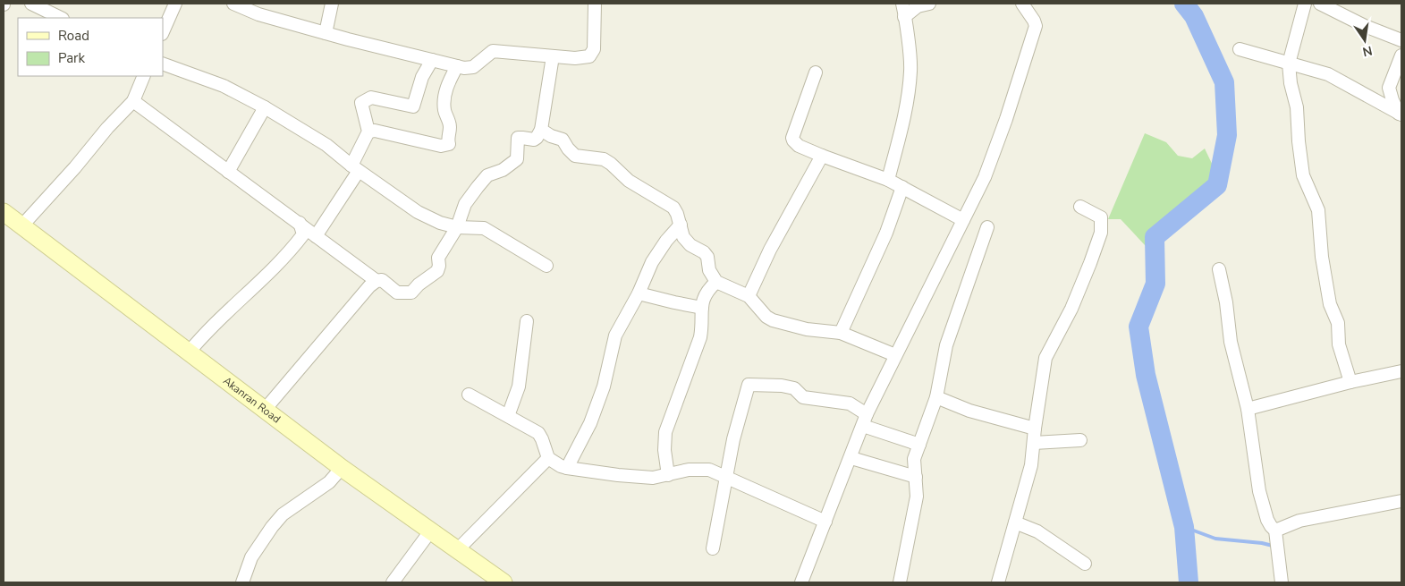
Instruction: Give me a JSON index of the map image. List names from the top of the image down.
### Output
{
  "streets": {
    "main road": ["Akanran Road"]
  },
  "legend": ["Road", "Park"],
  "north": "bottom"
}
